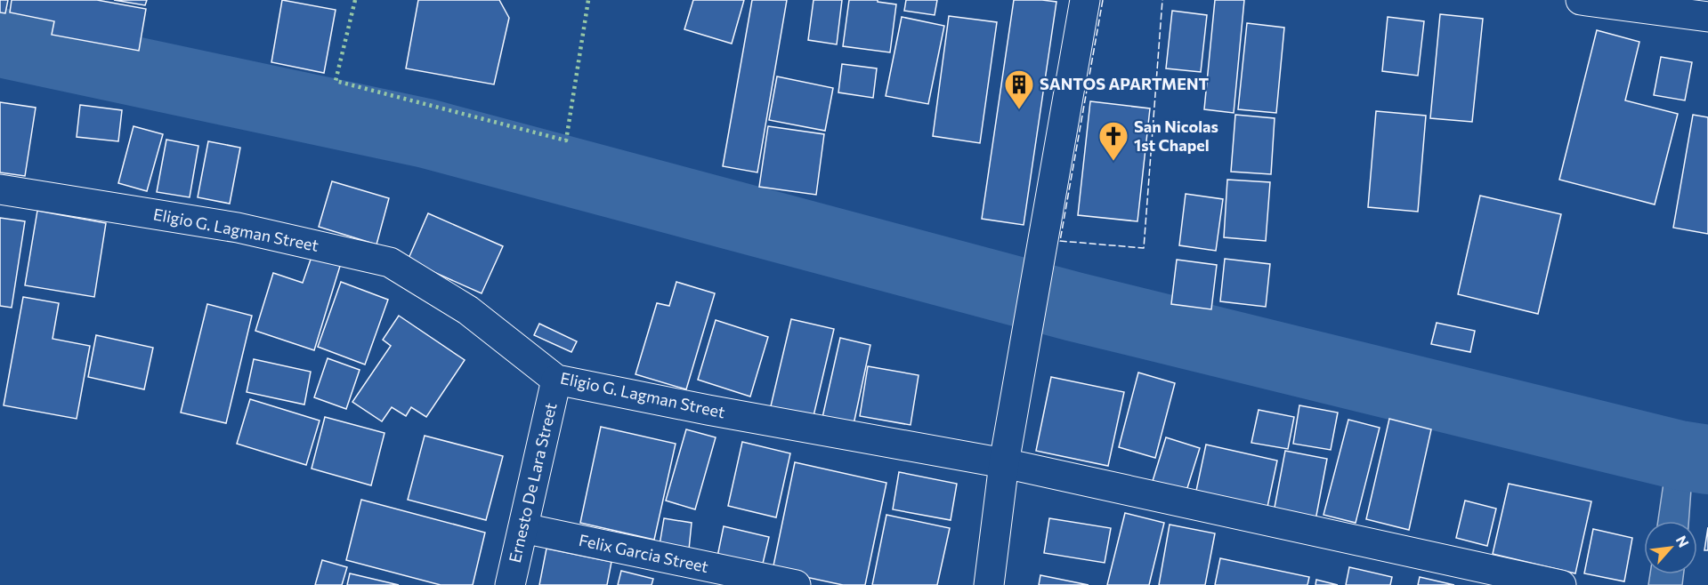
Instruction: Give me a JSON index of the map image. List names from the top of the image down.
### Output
{
  "streets": {
    "street": ["Eligio G. Lagman Street", "Ernesto De Lara Street", "Felix Garcia Street"]
  },
  "crossings": [
    ["Eligio G. Lagman Street", "Ernesto De Lara Street"],
    ["Ernesto De Lara Street", "Felix Garcia Street"]
  ],
  "places": {
    "building": ["SANTOS APARTMENT"],
    "church": ["San Nicolas 1st Chapel"]
  },
  "north": "top right"
}
